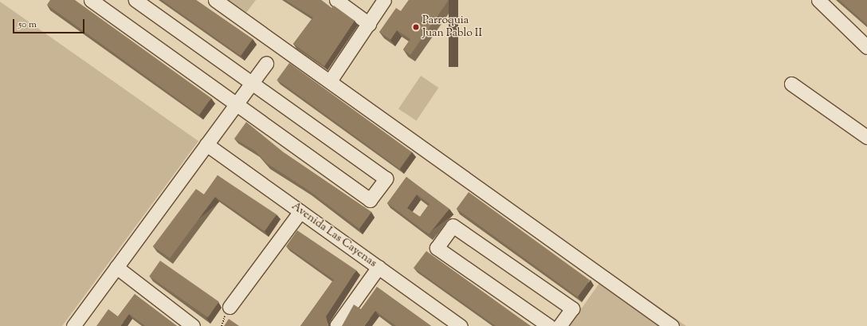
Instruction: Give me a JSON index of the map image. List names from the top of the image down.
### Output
{
  "streets": {
    "street": ["Avenida Las Cayenas"]
  },
  "places": ["Parroquia Juan Pablo II"],
  "scale_bar": "50 m"
}
